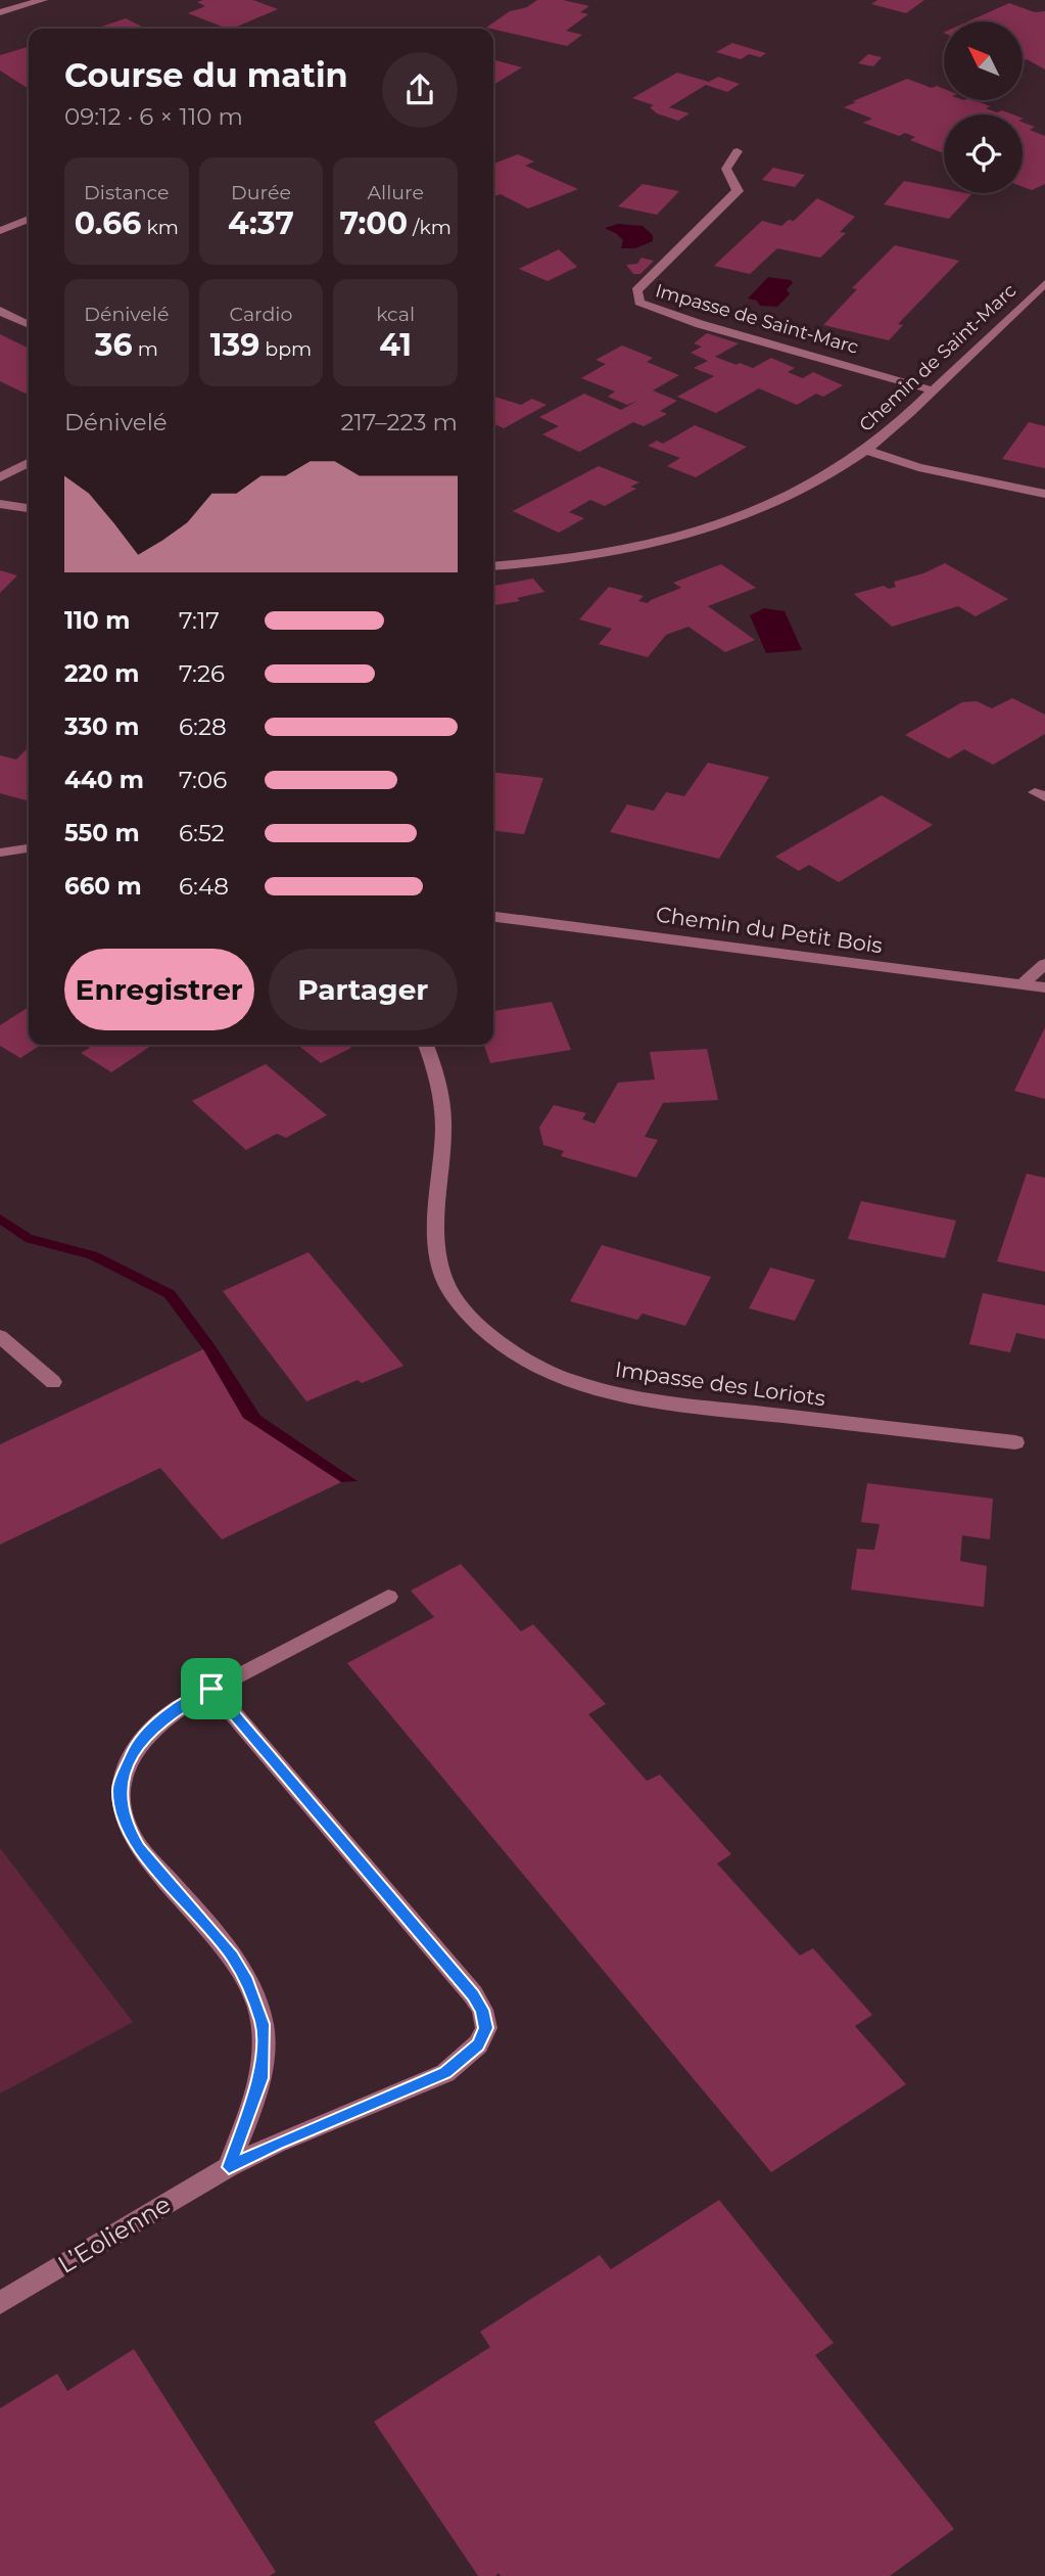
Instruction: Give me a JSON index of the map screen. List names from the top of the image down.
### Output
{
  "streets": {
    "street": [
      "Impasse de Saint-Marc",
      "Chemin de Saint-Marc",
      "Chemin du Petit Bois",
      "Impasse des Loriots",
      "L’Eolienne"
    ]
  },
  "crossings": [
    ["Impasse de Saint-Marc", "Chemin de Saint-Marc"]
  ],
  "north": "top left",
  "page": {
    "heading": ["Course du matin", "09:12 · 6 × 110 m"],
    "stats": [
      ["Distance", "0.66 km"],
      ["Durée", "4:37"],
      ["Allure", "7:00 /km"],
      ["Dénivelé", "36 m"],
      ["Cardio", "139 bpm"],
      ["kcal", "41"]
    ],
    "chart": ["Dénivelé", "217–223 m"],
    "list": [
      {
        "name": "110 m",
        "note": "7:17"
      },
      {
        "name": "220 m",
        "note": "7:26"
      },
      {
        "name": "330 m",
        "note": "6:28"
      },
      {
        "name": "440 m",
        "note": "7:06"
      },
      {
        "name": "550 m",
        "note": "6:52"
      },
      {
        "name": "660 m",
        "note": "6:48"
      }
    ],
    "buttons": ["Enregistrer", "Partager"]
  }
}
